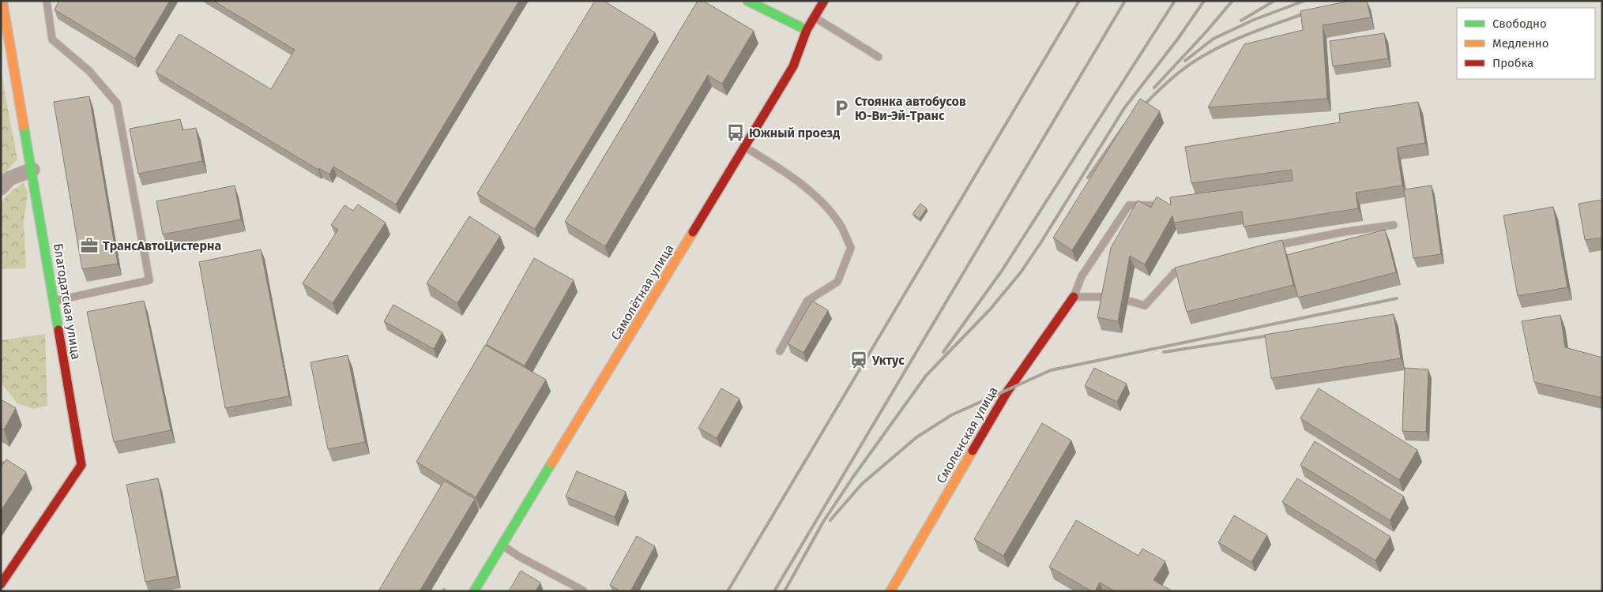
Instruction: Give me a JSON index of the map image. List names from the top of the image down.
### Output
{
  "streets": {
    "street": ["Самолётная улица", "Благодатская улица", "Смоленская улица"]
  },
  "places": {
    "parking": ["Стоянка автобусов Ю-Ви-Эй-Транс"],
    "bus stop": ["Южный проезд"],
    "office": ["ТрансАвтоЦистерна"],
    "station": ["Уктус"]
  },
  "legend": ["Свободно", "Медленно", "Пробка"]
}
